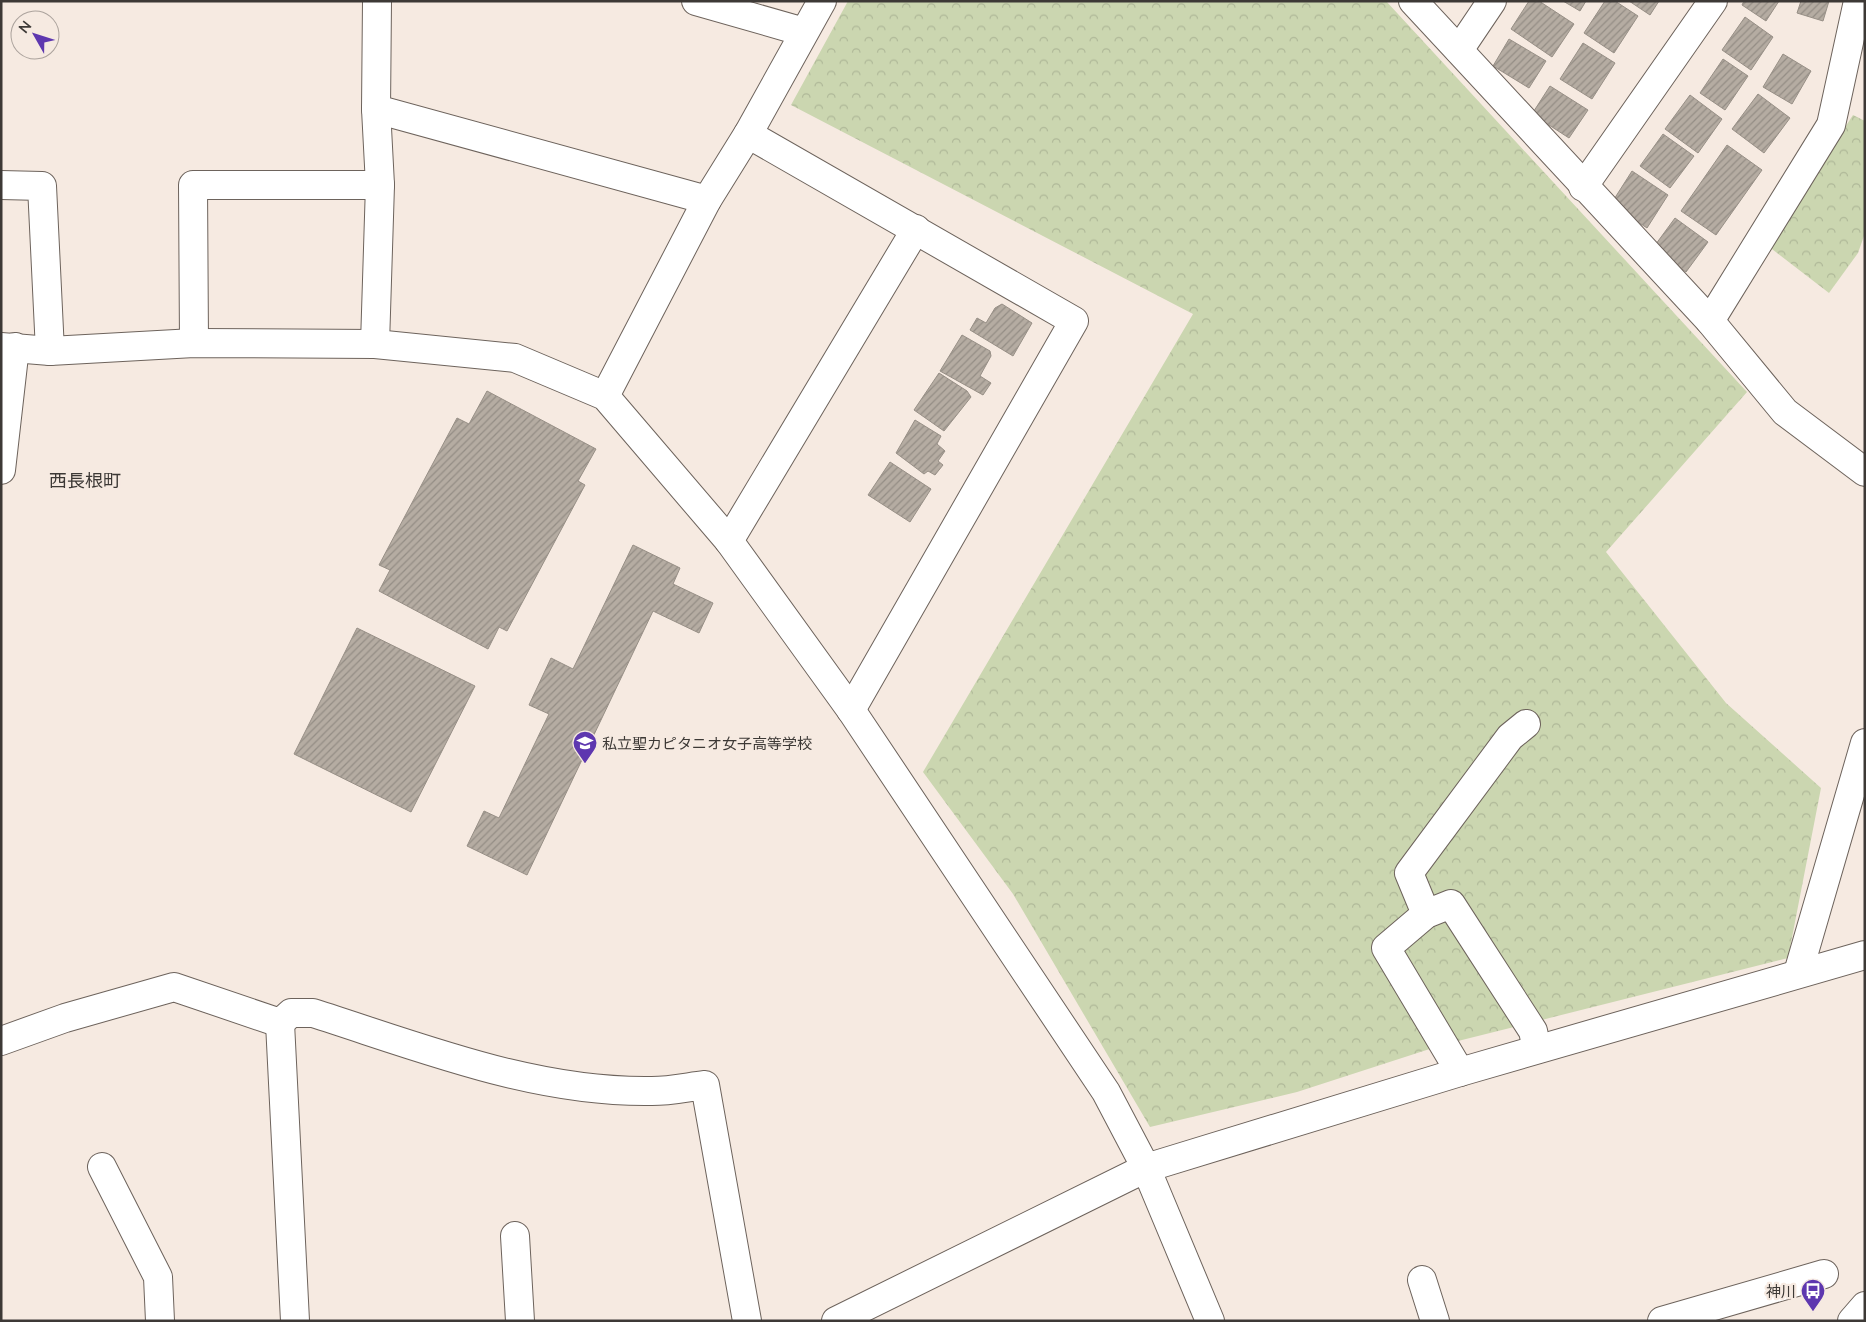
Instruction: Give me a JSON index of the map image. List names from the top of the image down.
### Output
{
  "districts": ["西長根町"],
  "places": {
    "school or university": ["私立聖カピタニオ女子高等学校"],
    "bus stop": ["神川"]
  },
  "north": "top left"
}
